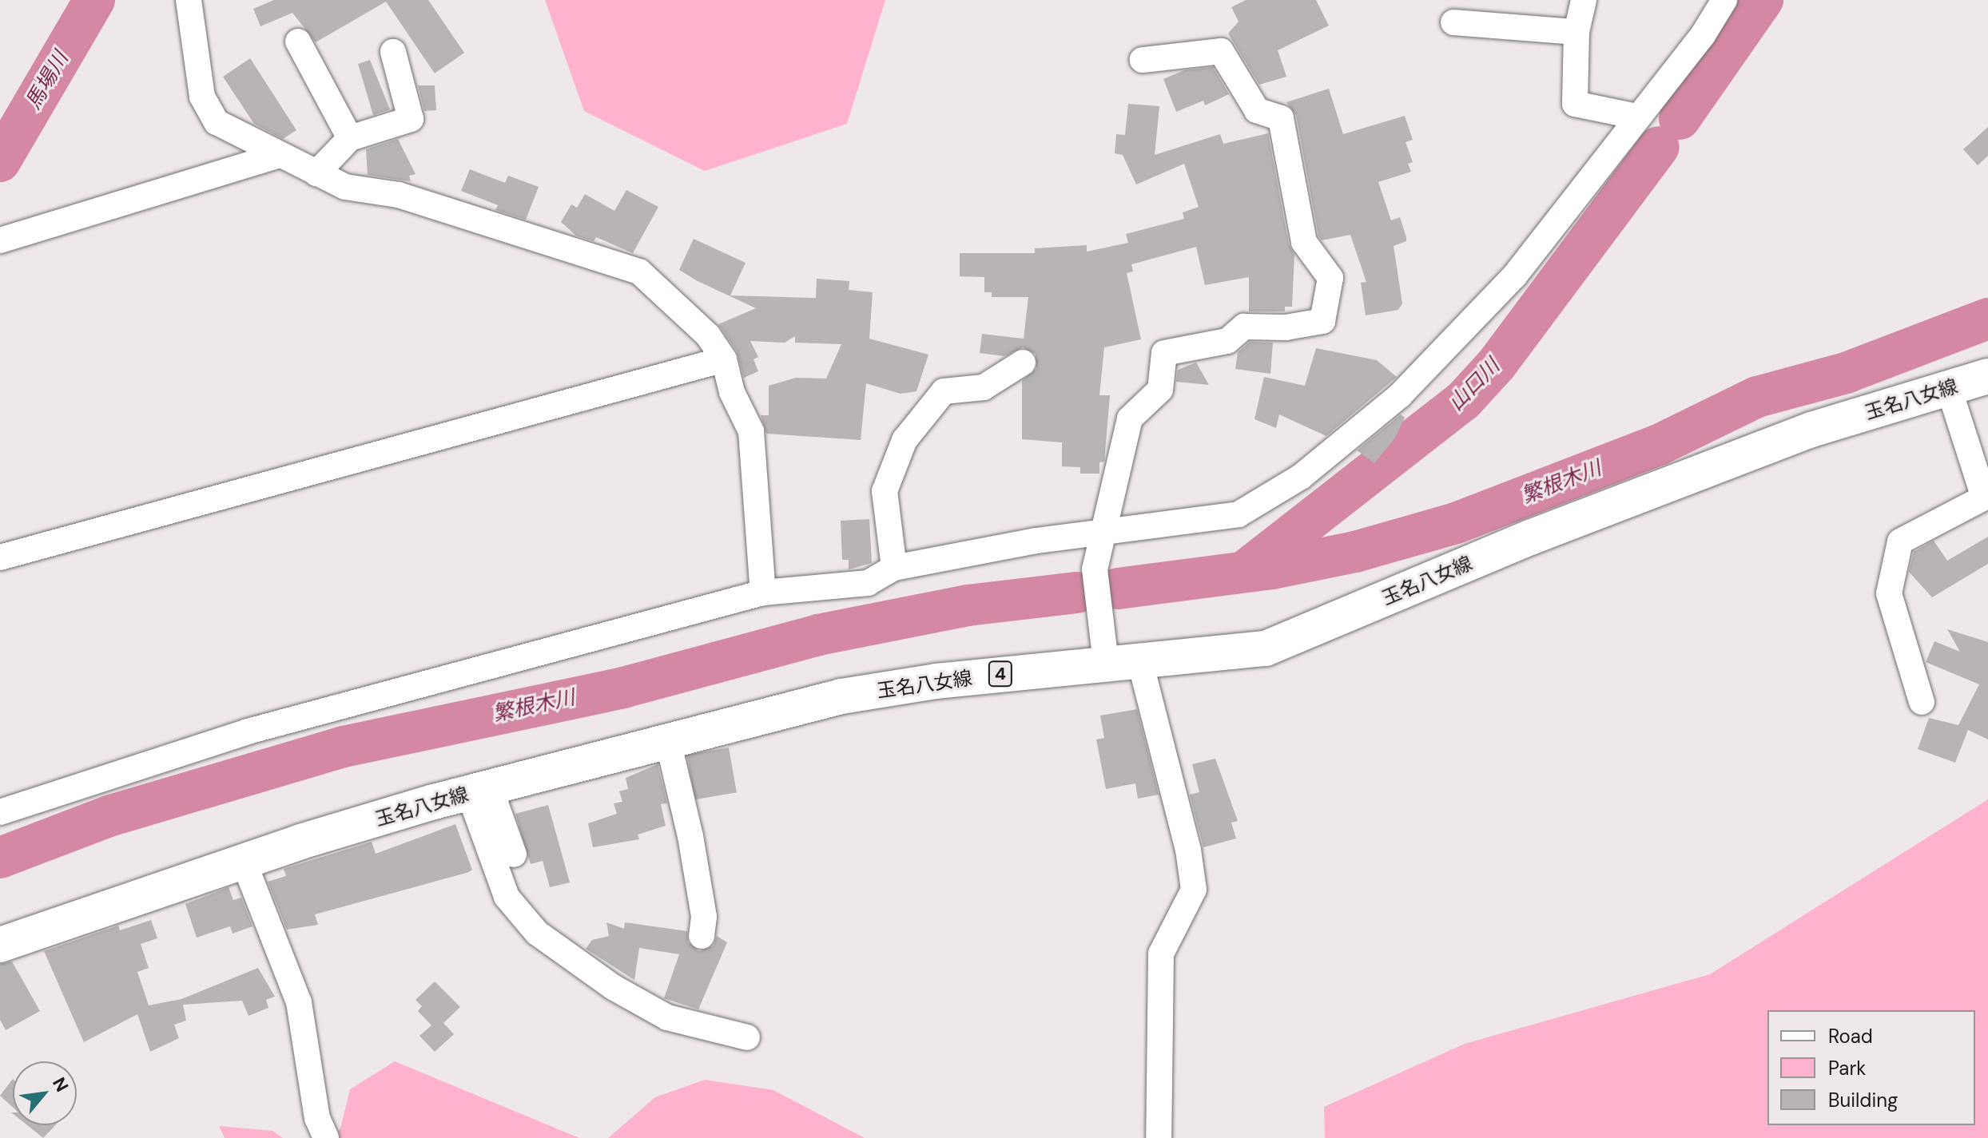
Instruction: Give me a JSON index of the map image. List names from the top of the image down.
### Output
{
  "streets": {
    "main road": ["玉名八女線", "4"]
  },
  "water": ["馬場川", "山口川", "繁根木川"],
  "legend": ["Road", "Park", "Building"],
  "north": "top right"
}
